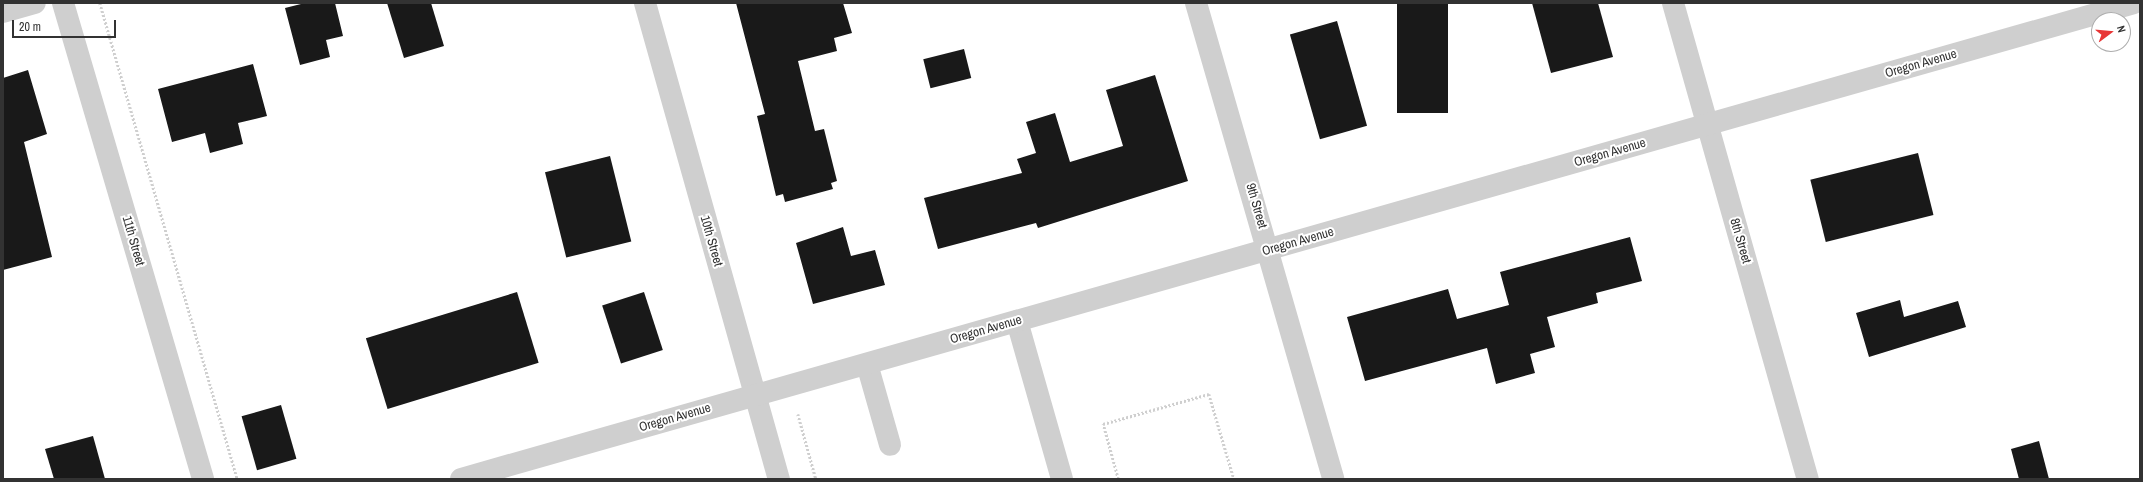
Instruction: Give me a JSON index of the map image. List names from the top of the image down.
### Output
{
  "streets": {
    "street": [
      "Oregon Avenue",
      "9th Street",
      "11th Street",
      "10th Street",
      "8th Street"
    ]
  },
  "crossings": [
    ["Oregon Avenue", "9th Street"],
    ["Oregon Avenue", "10th Street"],
    ["Oregon Avenue", "8th Street"]
  ],
  "scale_bar": "20 m",
  "north": "right"
}
